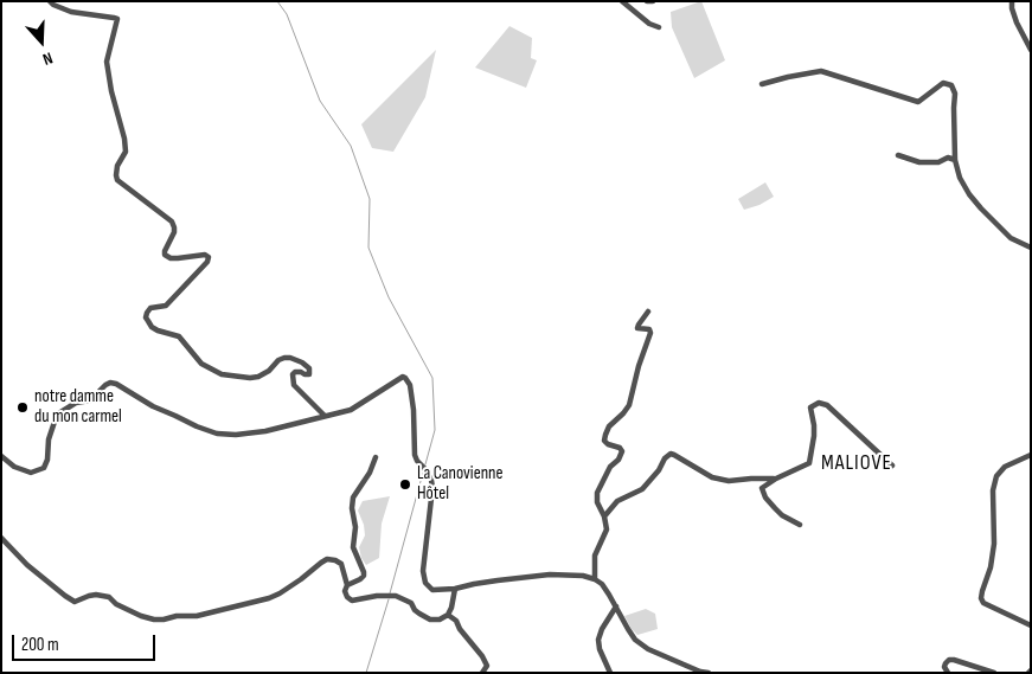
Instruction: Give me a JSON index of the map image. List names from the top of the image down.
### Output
{
  "districts": ["MALIOVE"],
  "places": ["notre damme du mon carmel", "La Canovienne Hôtel"],
  "scale_bar": "200 m",
  "north": "bottom"
}
